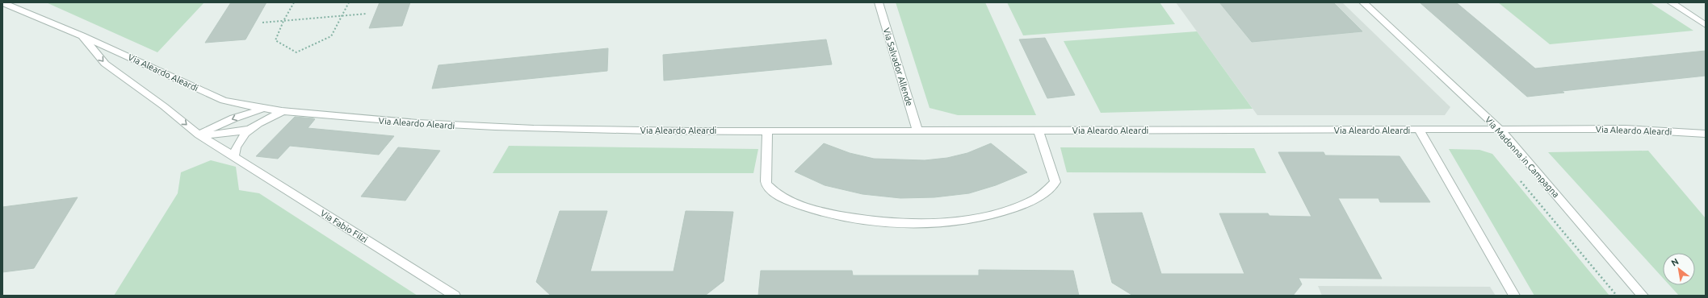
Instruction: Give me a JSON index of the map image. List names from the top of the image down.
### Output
{
  "streets": {
    "street": [
      "Via Salvador Allende",
      "Via Aleardo Aleardi",
      "Via Madonna in Campagna",
      "Via Fabio Filzi"
    ]
  },
  "crossings": [
    ["Via Salvador Allende", "Via Aleardo Aleardi"],
    ["Via Aleardo Aleardi", "Via Madonna in Campagna"],
    ["Via Aleardo Aleardi", "Via Fabio Filzi"]
  ],
  "north": "top left"
}
